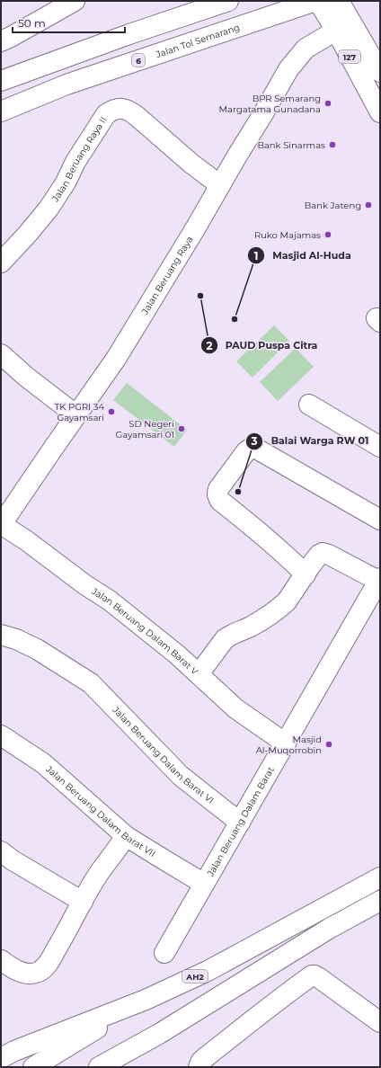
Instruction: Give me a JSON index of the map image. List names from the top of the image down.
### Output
{
  "streets": {
    "main road": [
      "Jalan Tol Semarang",
      "127",
      "6",
      "Jalan Beruang Raya II",
      "Jalan Beruang Raya",
      "Jalan Beruang Dalam Barat V",
      "Jalan Beruang Dalam Barat VI",
      "Jalan Beruang Dalam Barat VII",
      "Jalan Beruang Dalam Barat",
      "AH2"
    ]
  },
  "crossings": [
    ["127", "Jalan Beruang Raya"],
    ["Jalan Beruang Raya II", "Jalan Beruang Raya"],
    ["Jalan Beruang Raya", "Jalan Beruang Dalam Barat V"],
    ["Jalan Beruang Dalam Barat V", "Jalan Beruang Dalam Barat"],
    ["Jalan Beruang Dalam Barat VI", "Jalan Beruang Dalam Barat"],
    ["Jalan Beruang Dalam Barat VII", "Jalan Beruang Dalam Barat"]
  ],
  "places": [
    "BPR Semarang Margatama Gunadana",
    "Bank Sinarmas",
    "Bank Jateng",
    "Ruko Majamas",
    "PAUD Puspa Citra",
    "Masjid Al-Huda",
    "TK PGRI 34 Gayamsari",
    "SD Negeri Gayamsari 01",
    "Balai Warga RW 01",
    "Masjid Al-Muqorrobin"
  ],
  "scale_bar": "50 m"
}
